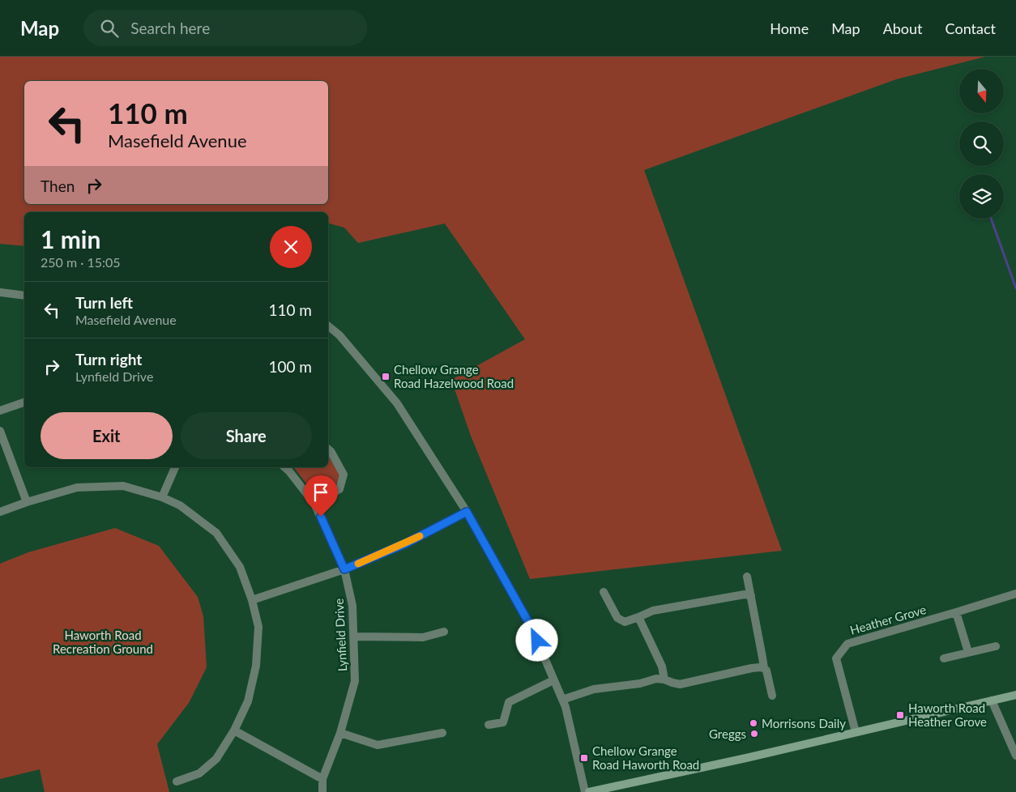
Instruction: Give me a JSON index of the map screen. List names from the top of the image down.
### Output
{
  "streets": {
    "street": ["Heather Grove", "Lynfield Drive"]
  },
  "parks": ["Haworth Road Recreation Ground"],
  "places": {
    "transit": ["Chellow Grange Road Hazelwood Road", "Haworth Road Heather Grove", "Chellow Grange Road Haworth Road"],
    "other": ["Morrisons Daily", "Greggs"]
  },
  "north": "bottom",
  "page": {
    "header": "Map",
    "search": "Search here",
    "nav": [
      "Home",
      "Map",
      "About",
      "Contact"
    ],
    "turn": ["110 m", "Masefield Avenue"],
    "then": "Then",
    "heading": ["1 min", "250 m · 15:05"],
    "list": [
      {
        "name": "Turn left",
        "note": "Masefield Avenue",
        "value": "110 m"
      },
      {
        "name": "Turn right",
        "note": "Lynfield Drive",
        "value": "100 m"
      }
    ],
    "buttons": ["Exit", "Share"]
  }
}
